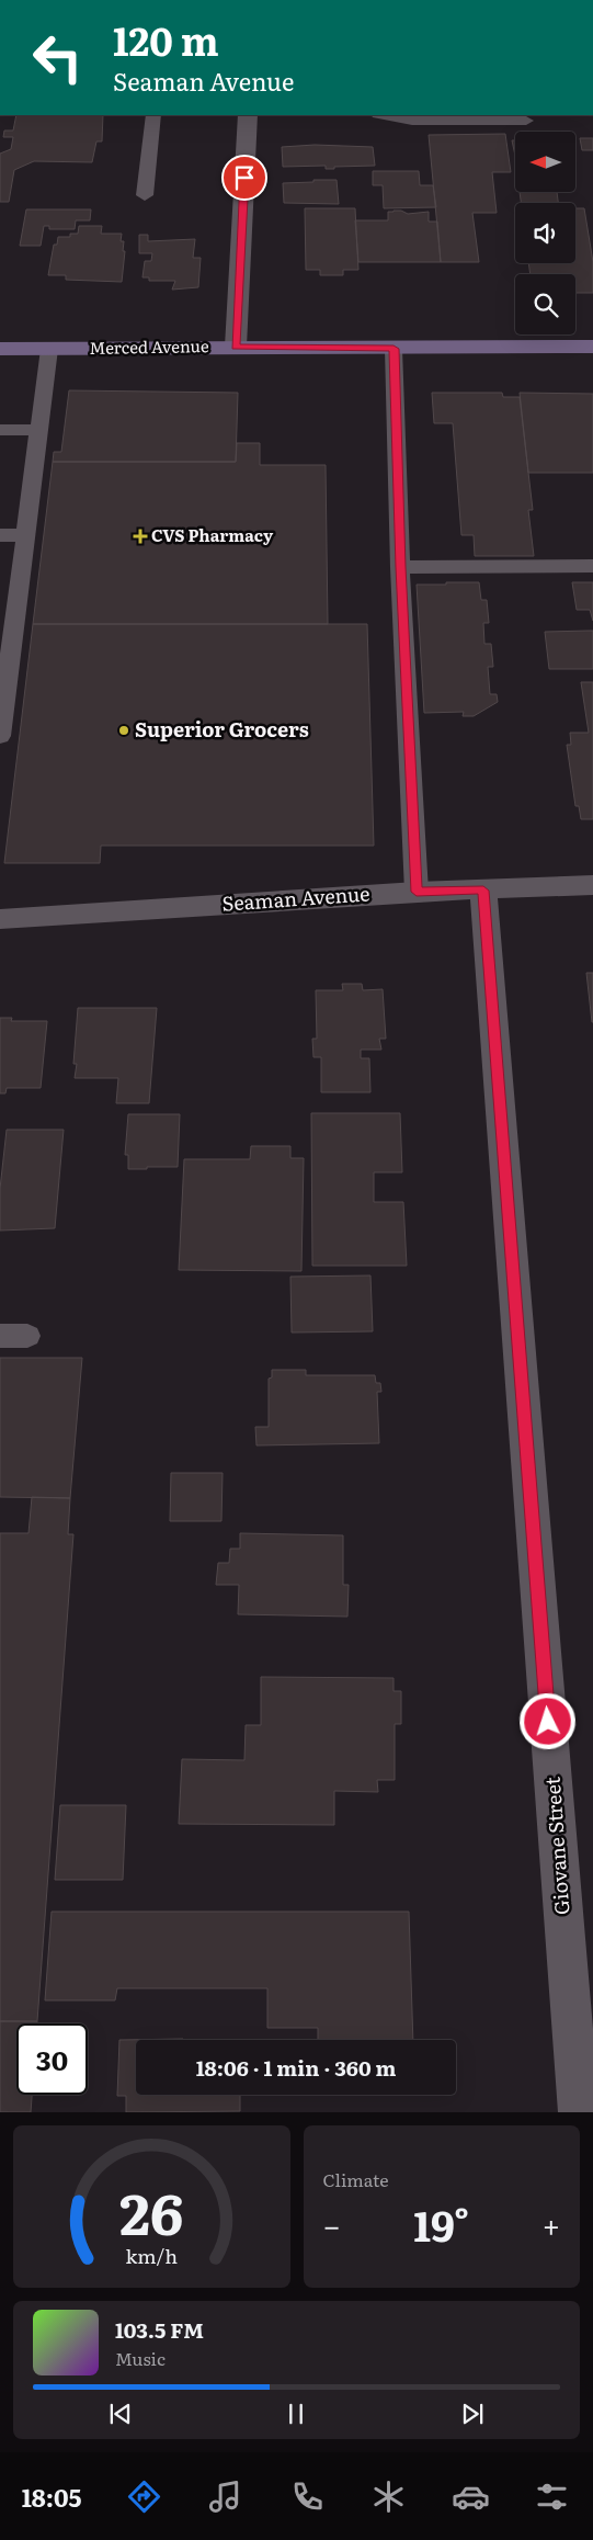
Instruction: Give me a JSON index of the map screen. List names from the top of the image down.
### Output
{
  "streets": {
    "street": ["Merced Avenue", "Seaman Avenue", "Giovane Street"]
  },
  "crossings": [
    ["Seaman Avenue", "Giovane Street"]
  ],
  "places": {
    "health": ["CVS Pharmacy"],
    "other": ["Superior Grocers"]
  },
  "north": "left",
  "page": {
    "turn": ["120 m", "Seaman Avenue"],
    "limit": "30",
    "trip": "18:06 · 1 min · 360 m",
    "tile": "Climate",
    "heat": ["−", "19°", "+"],
    "song": ["103.5 FM", "Music"],
    "tabs": "18:05",
    "gauge": ["26", "km/h"]
  }
}
